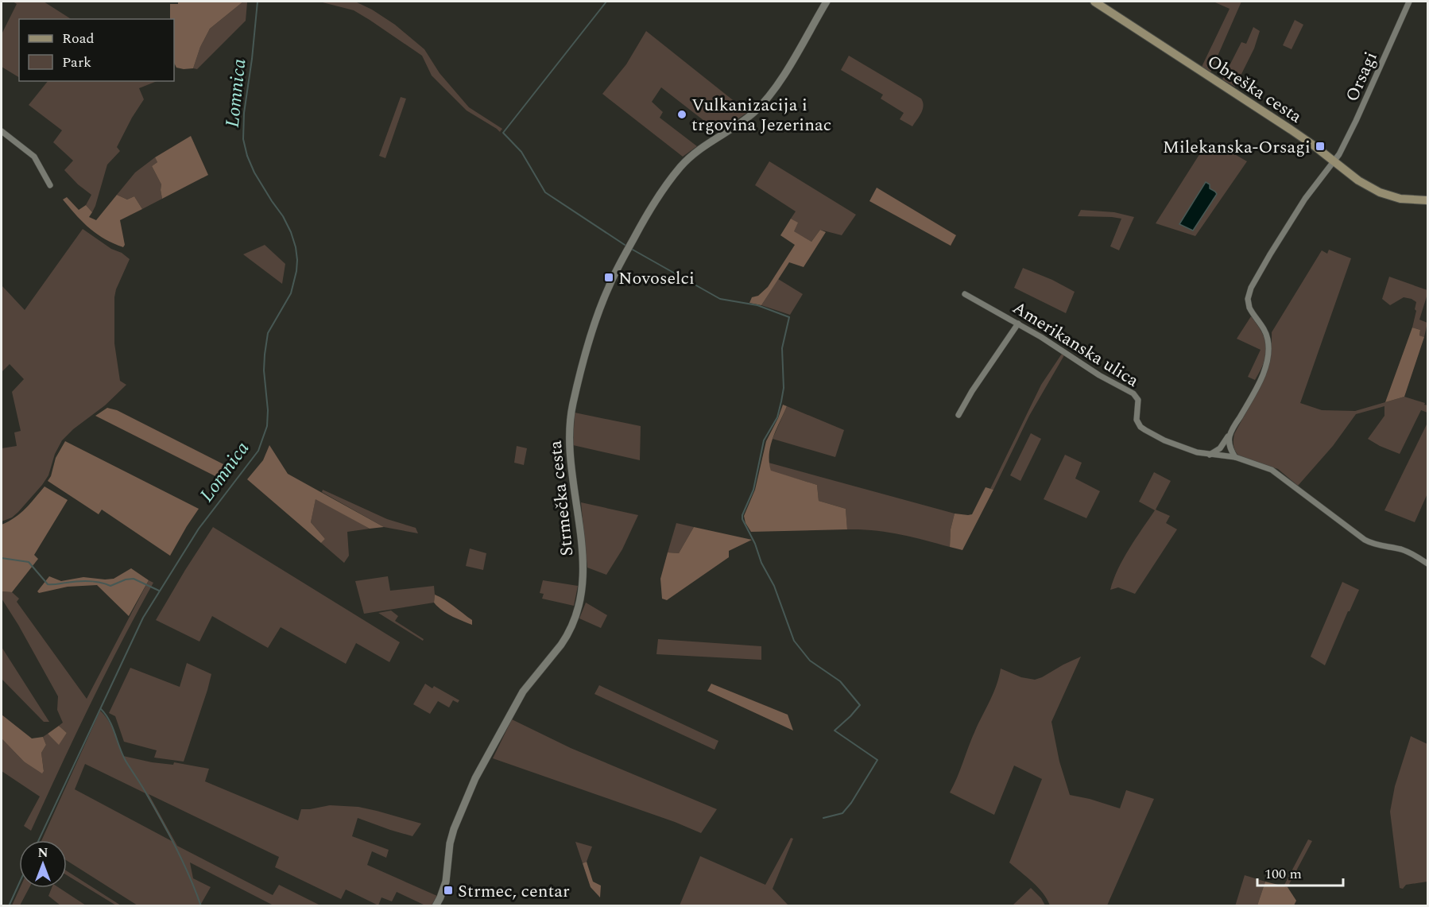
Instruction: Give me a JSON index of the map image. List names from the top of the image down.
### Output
{
  "streets": {
    "main road": ["Obreška cesta"],
    "street": ["Orsagi", "Amerikanska ulica", "Strmečka cesta"]
  },
  "crossings": [
    ["Orsagi", "Obreška cesta"],
    ["Orsagi", "Amerikanska ulica"]
  ],
  "water": ["Lomnica"],
  "places": {
    "other": ["Vulkanizacija i trgovina Jezerinac"],
    "transit": ["Milekanska-Orsagi", "Novoselci", "Strmec, centar"]
  },
  "legend": ["Road", "Park"],
  "scale_bar": "100 m",
  "north": "top"
}
